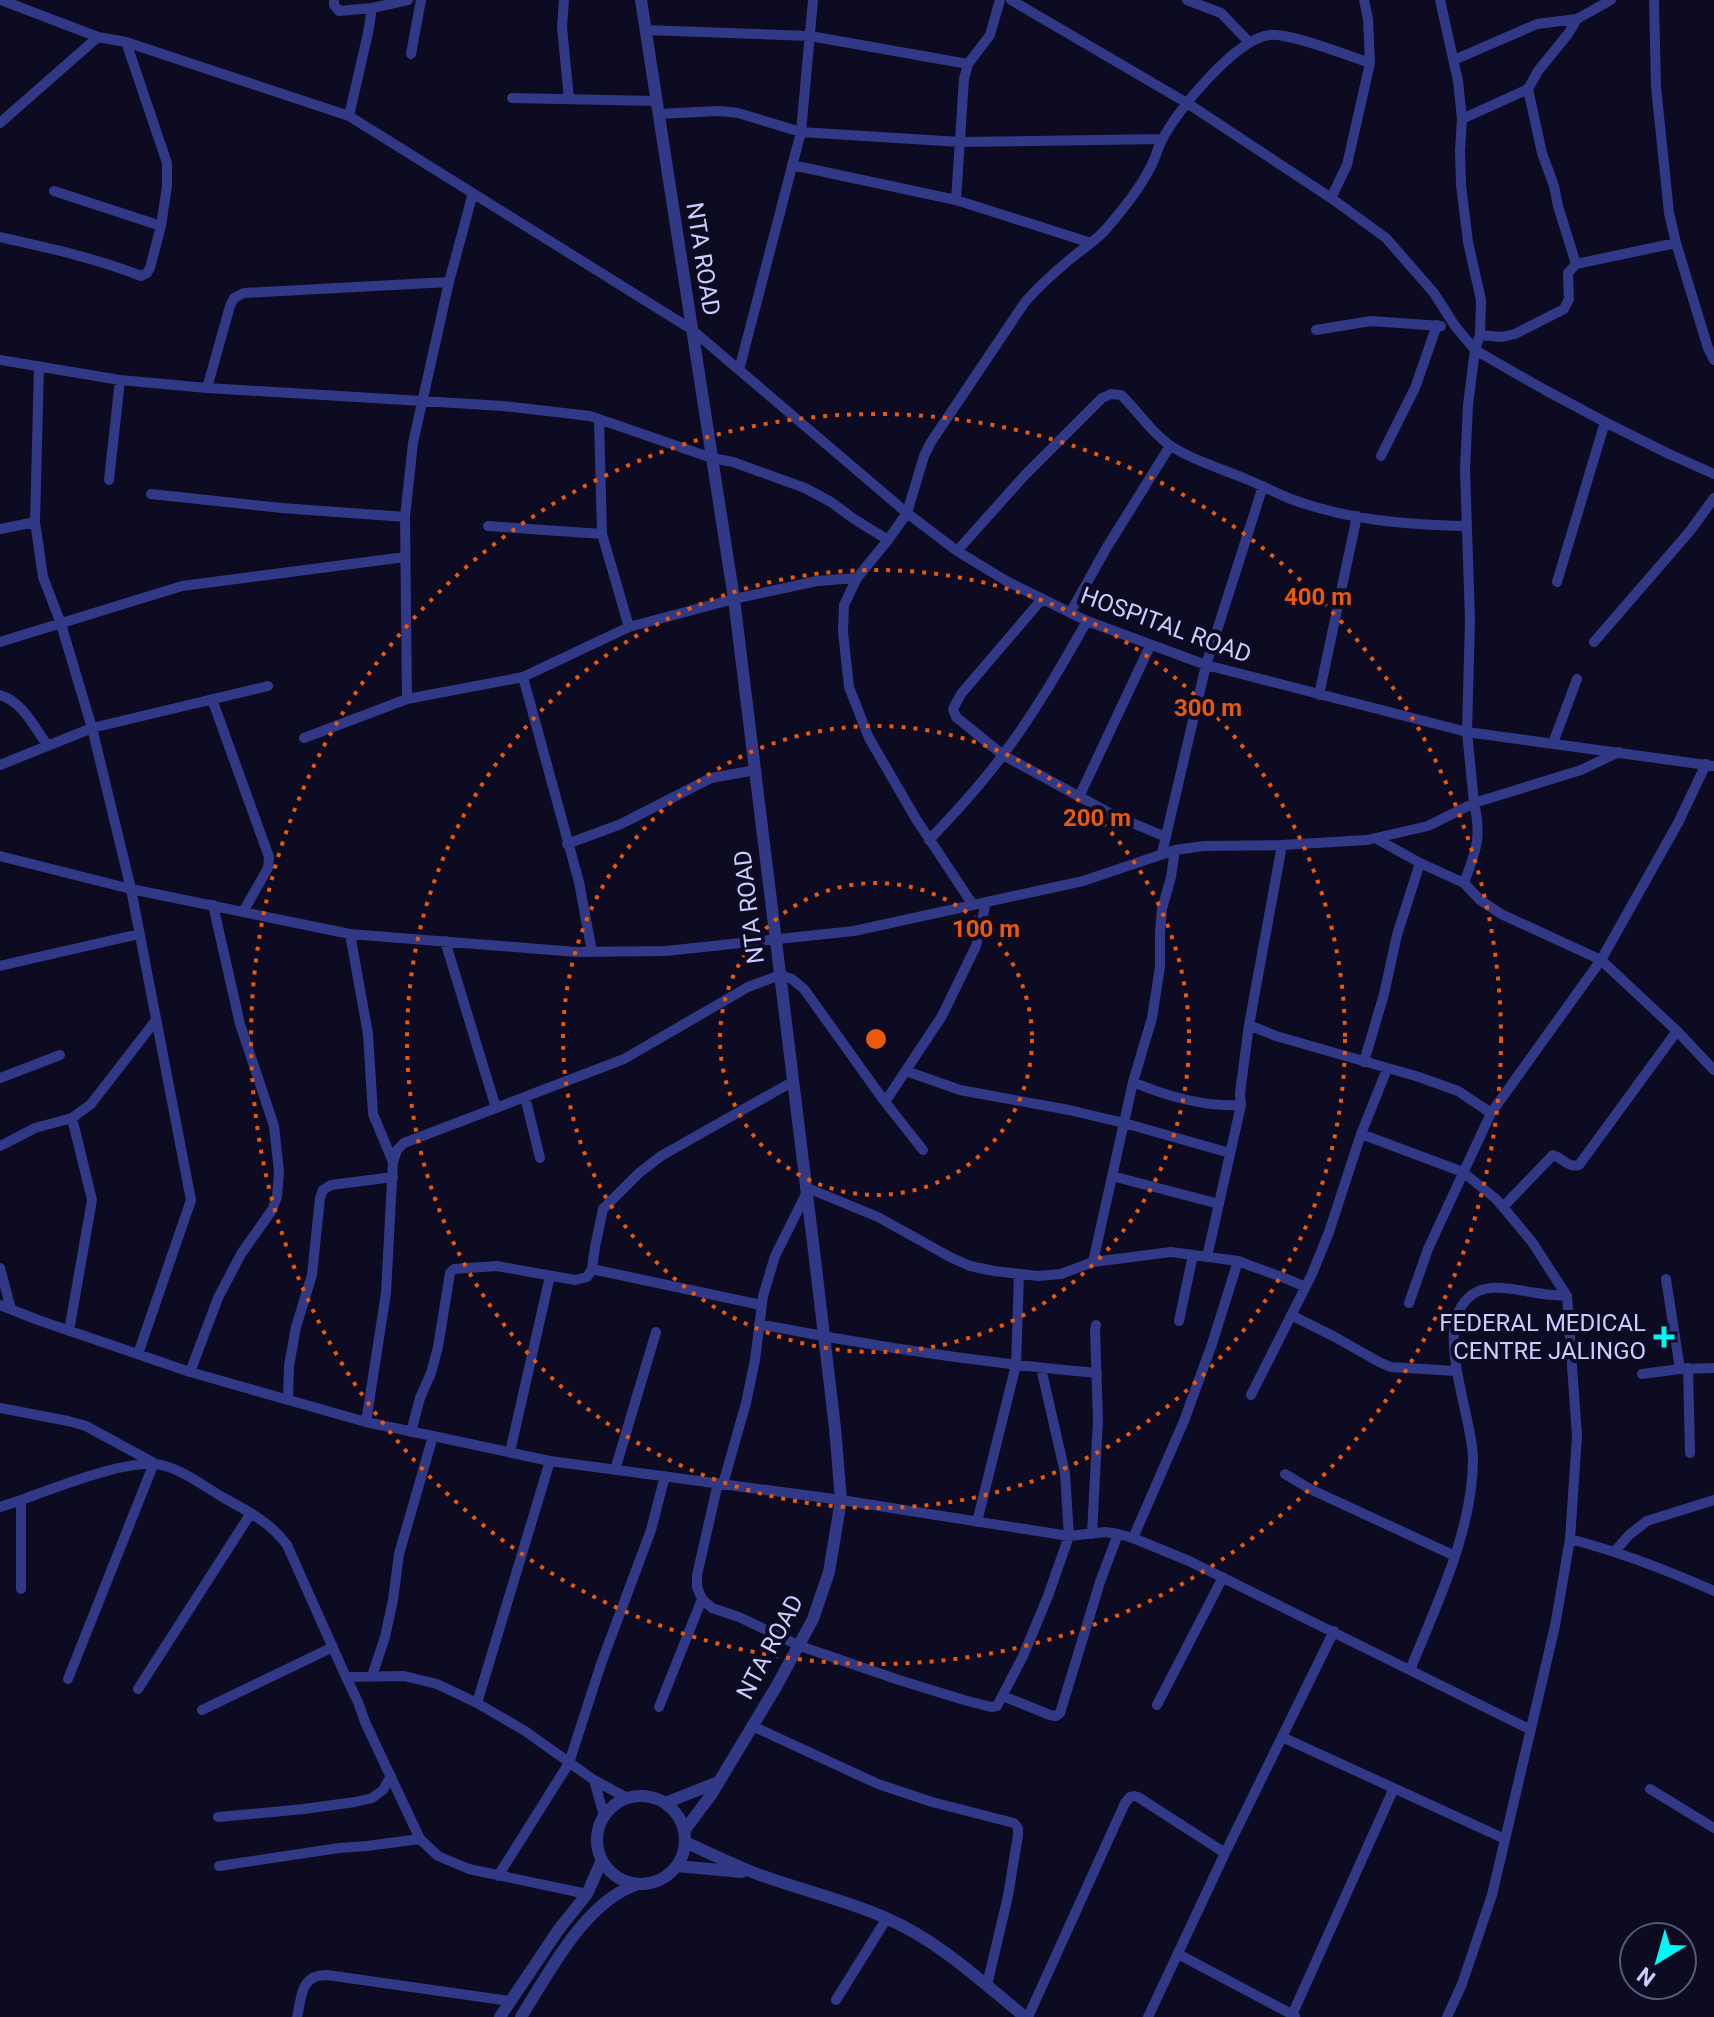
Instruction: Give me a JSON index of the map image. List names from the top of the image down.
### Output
{
  "streets": {
    "street": ["NTA ROAD", "HOSPITAL ROAD"]
  },
  "crossings": [
    ["NTA ROAD", "HOSPITAL ROAD"]
  ],
  "places": {
    "health": ["FEDERAL MEDICAL CENTRE JALINGO"]
  },
  "north": "bottom left",
  "rings": [
    "400 m",
    "300 m",
    "200 m",
    "100 m"
  ]
}
